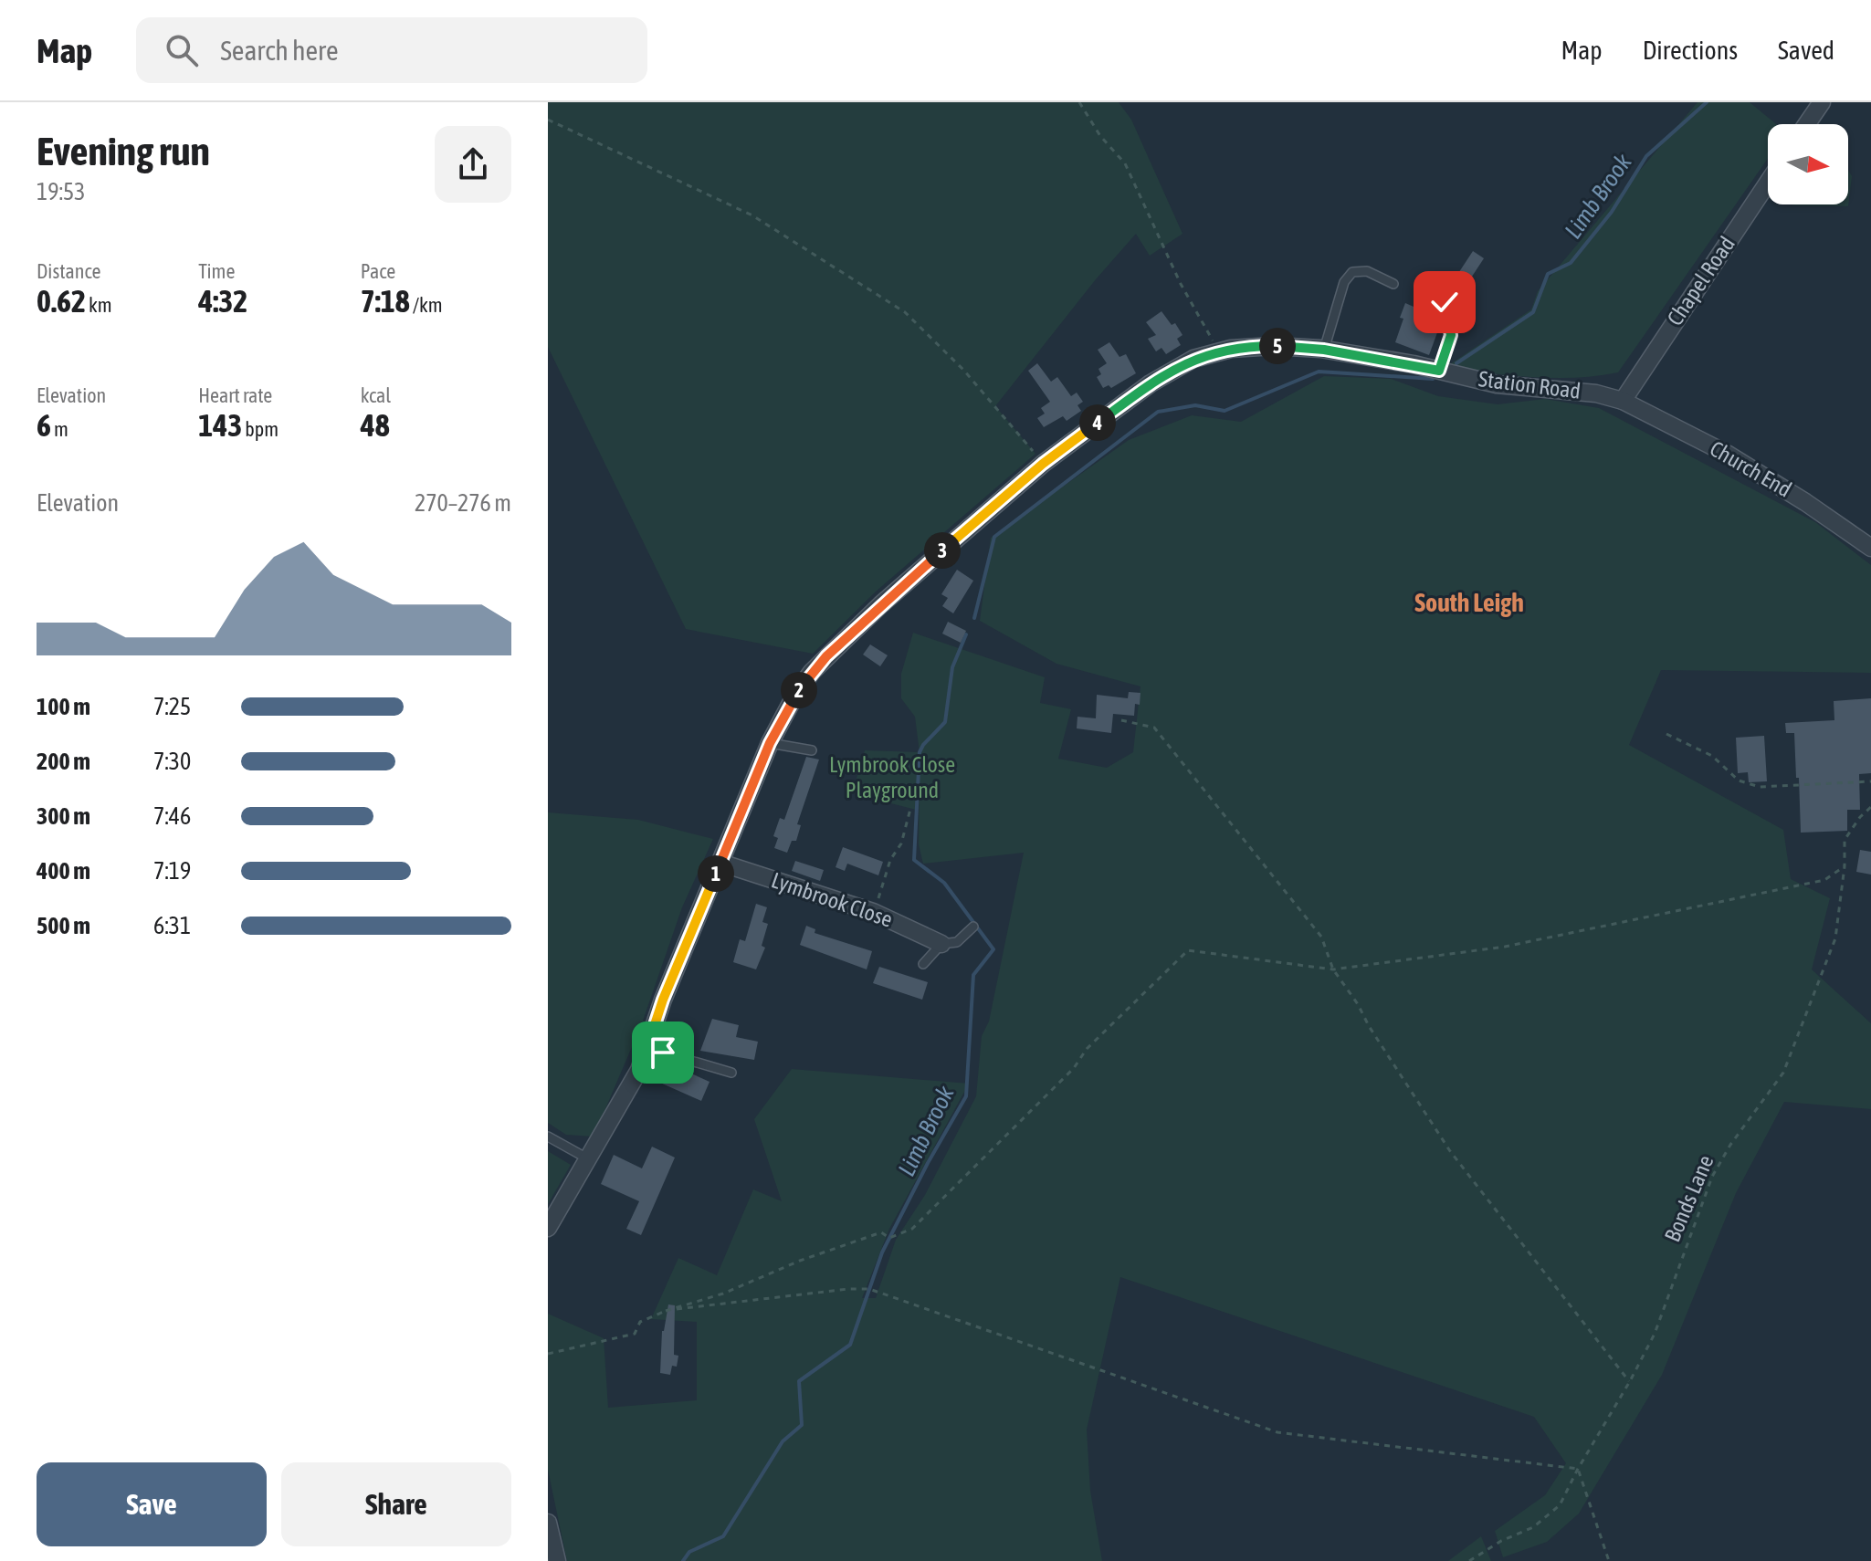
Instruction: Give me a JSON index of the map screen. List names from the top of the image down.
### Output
{
  "streets": {
    "street": [
      "Chapel Road",
      "Station Road",
      "Church End",
      "Lymbrook Close"
    ],
    "path": ["Bonds Lane"]
  },
  "crossings": [
    ["Chapel Road", "Station Road"],
    ["Chapel Road", "Church End"],
    ["Station Road", "Church End"],
    ["Station Road", "Lymbrook Close"]
  ],
  "districts": ["South Leigh"],
  "water": ["Limb Brook"],
  "parks": ["Lymbrook Close Playground"],
  "north": "right",
  "page": {
    "header": "Map",
    "search": "Search here",
    "nav": ["Map", "Directions", "Saved"],
    "heading": ["Evening run", "19:53"],
    "stats": [
      ["Distance", "0.62 km"],
      ["Time", "4:32"],
      ["Pace", "7:18 /km"],
      ["Elevation", "6 m"],
      ["Heart rate", "143 bpm"],
      ["kcal", "48"]
    ],
    "pins": [
      "5",
      "4",
      "3",
      "2",
      "1"
    ],
    "chart": ["Elevation", "270–276 m"],
    "list": [
      {
        "name": "100 m",
        "note": "7:25"
      },
      {
        "name": "200 m",
        "note": "7:30"
      },
      {
        "name": "300 m",
        "note": "7:46"
      },
      {
        "name": "400 m",
        "note": "7:19"
      },
      {
        "name": "500 m",
        "note": "6:31"
      }
    ],
    "buttons": ["Save", "Share"]
  }
}
